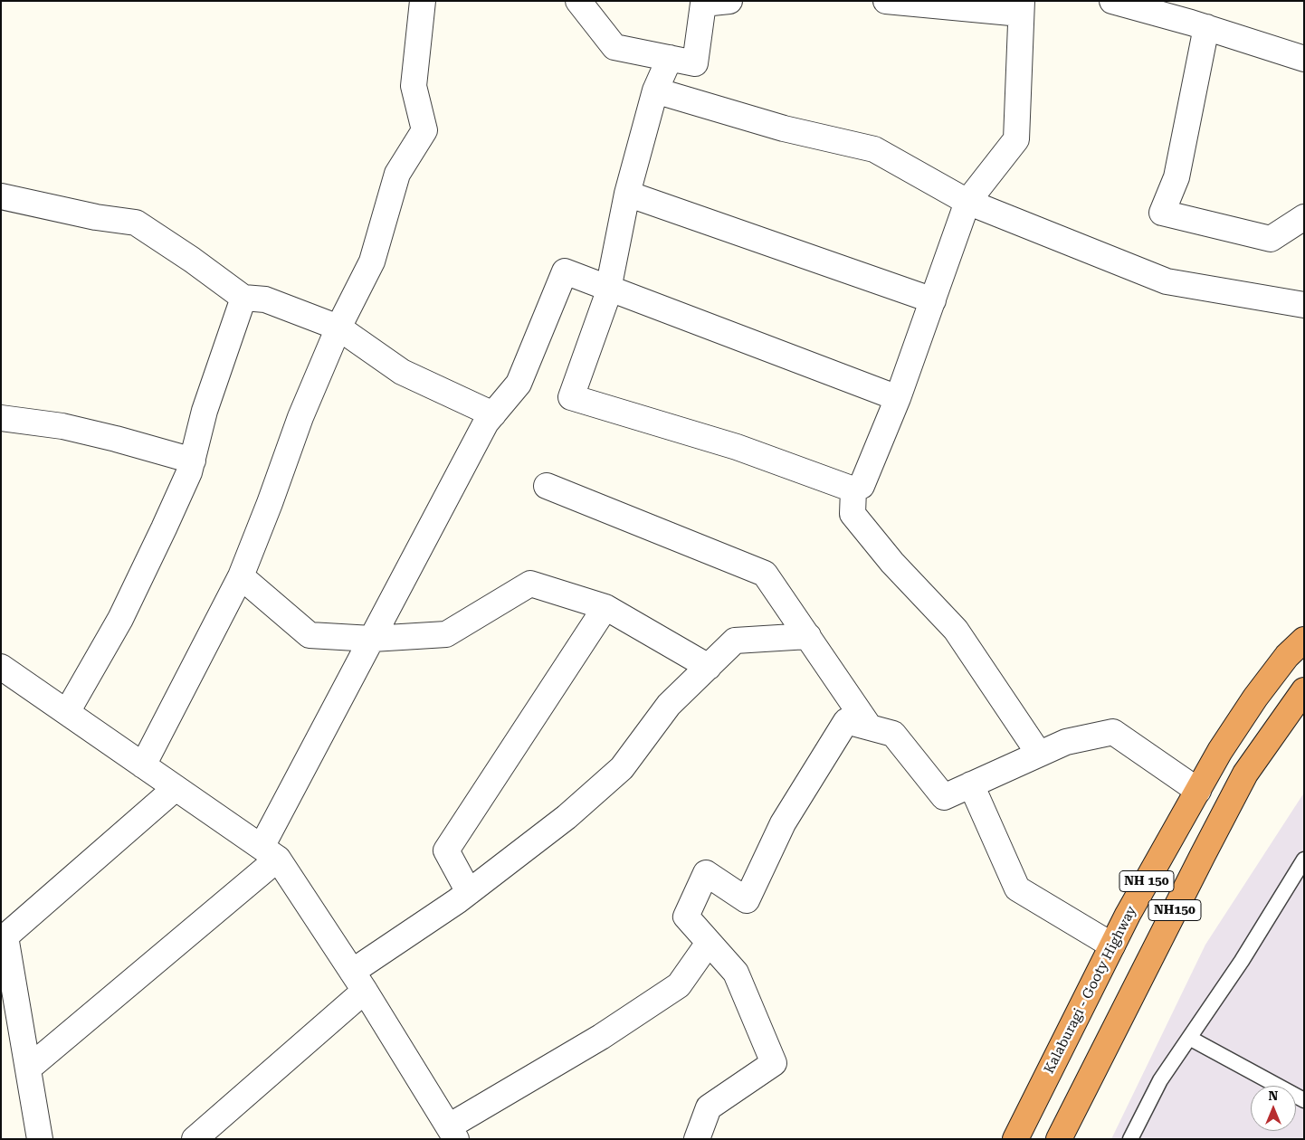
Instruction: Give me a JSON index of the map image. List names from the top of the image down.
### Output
{
  "streets": {
    "highway": ["NH 150", "NH150", "Kalaburagi - Gooty Highway"]
  },
  "north": "top"
}
